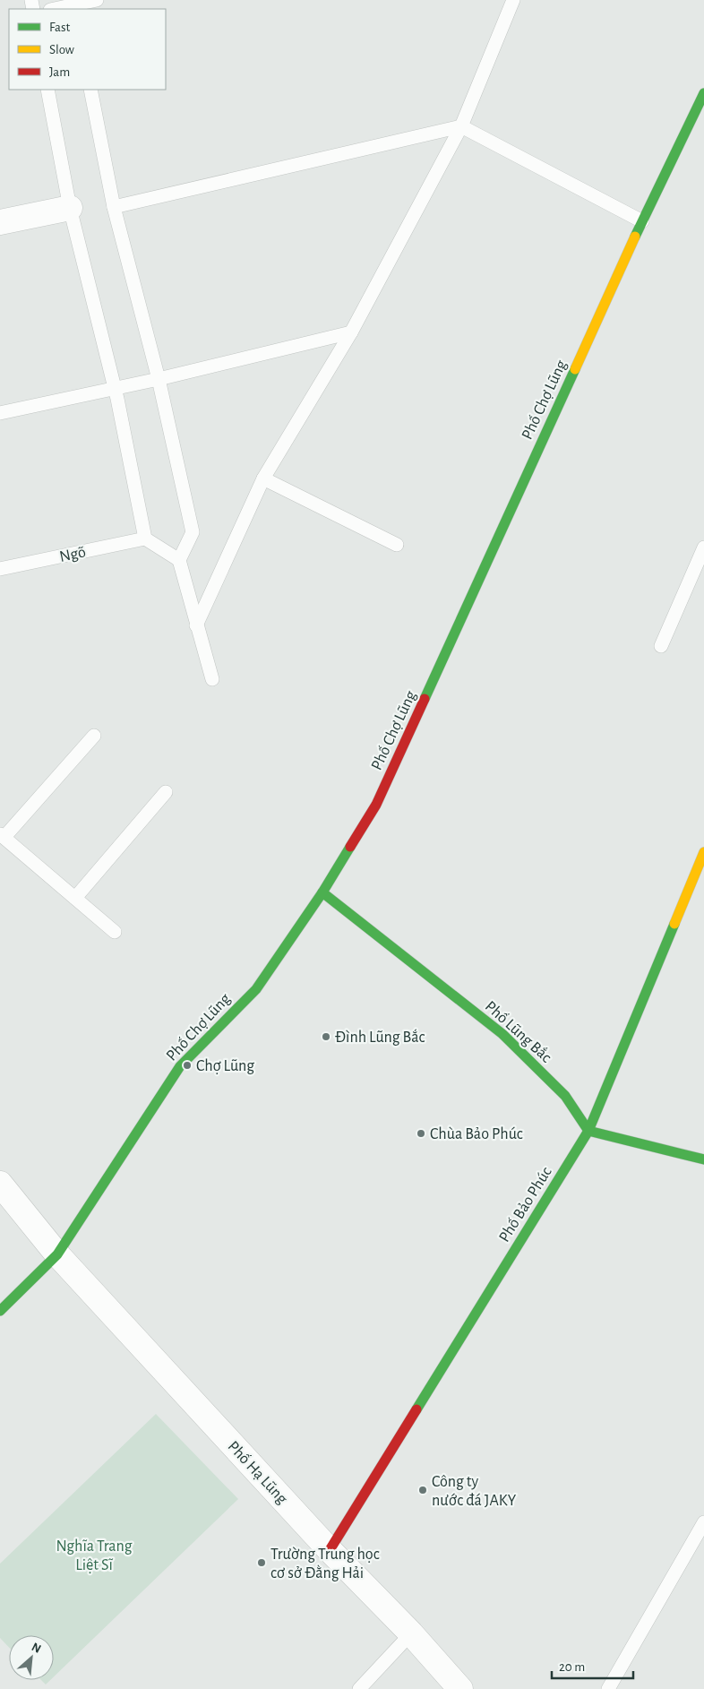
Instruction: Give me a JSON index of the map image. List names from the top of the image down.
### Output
{
  "streets": {
    "street": [
      "Phố Chợ Lũng",
      "Phố Lũng Bắc",
      "Phố Bảo Phúc",
      "Phố Hạ Lũng"
    ],
    "lane": ["Ngõ"]
  },
  "crossings": [
    ["Phố Chợ Lũng", "Phố Lũng Bắc"],
    ["Phố Chợ Lũng", "Phố Hạ Lũng"],
    ["Phố Lũng Bắc", "Phố Bảo Phúc"],
    ["Phố Bảo Phúc", "Phố Hạ Lũng"]
  ],
  "parks": ["Nghĩa Trang Liệt Sĩ"],
  "places": [
    "Đình Lũng Bắc",
    "Chợ Lũng",
    "Chùa Bảo Phúc",
    "Công ty nước đá JAKY",
    "Trường Trung học cơ sở Đằng Hải"
  ],
  "legend": ["Fast", "Slow", "Jam"],
  "scale_bar": "20 m",
  "north": "top right"
}
